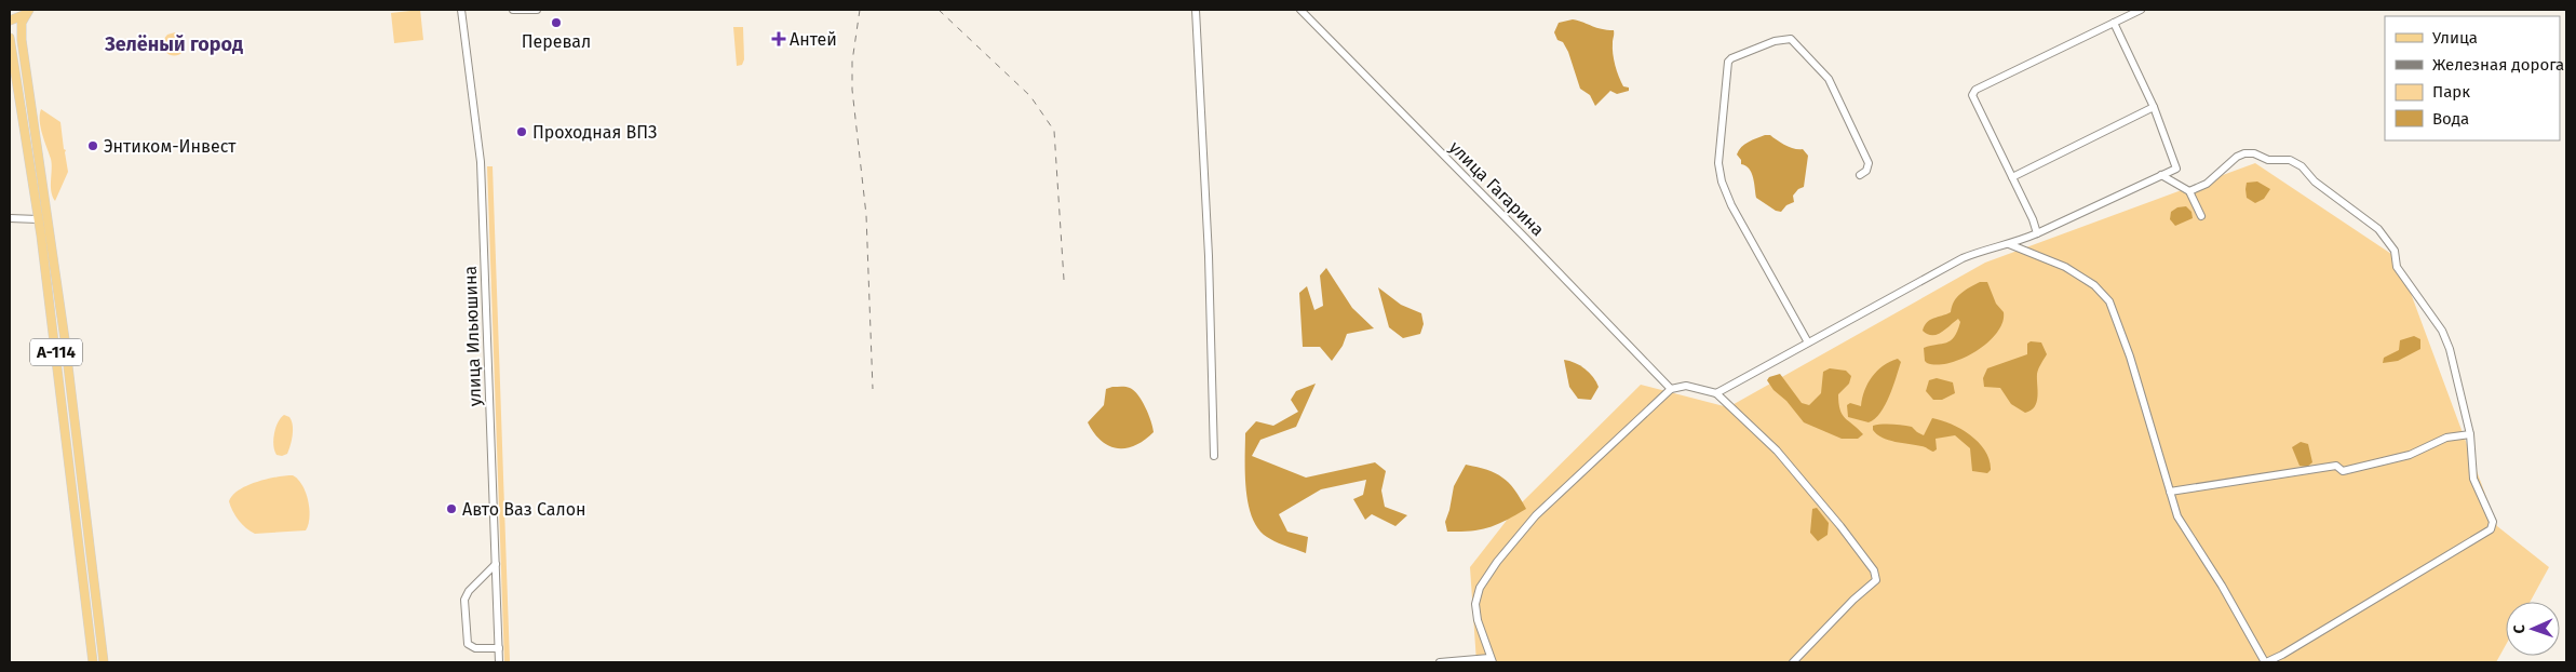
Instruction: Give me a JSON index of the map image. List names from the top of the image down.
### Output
{
  "streets": {
    "main road": ["А-114"],
    "street": ["улица Гагарина", "улица Ильюшина"]
  },
  "districts": ["Зелёный город"],
  "places": {
    "other": [
      "Перевал",
      "Проходная ВПЗ",
      "Энтиком-Инвест",
      "Авто Ваз Салон"
    ],
    "health": ["Антей"]
  },
  "legend": [
    "Улица",
    "Железная дорога",
    "Парк",
    "Вода"
  ],
  "north": "left"
}
